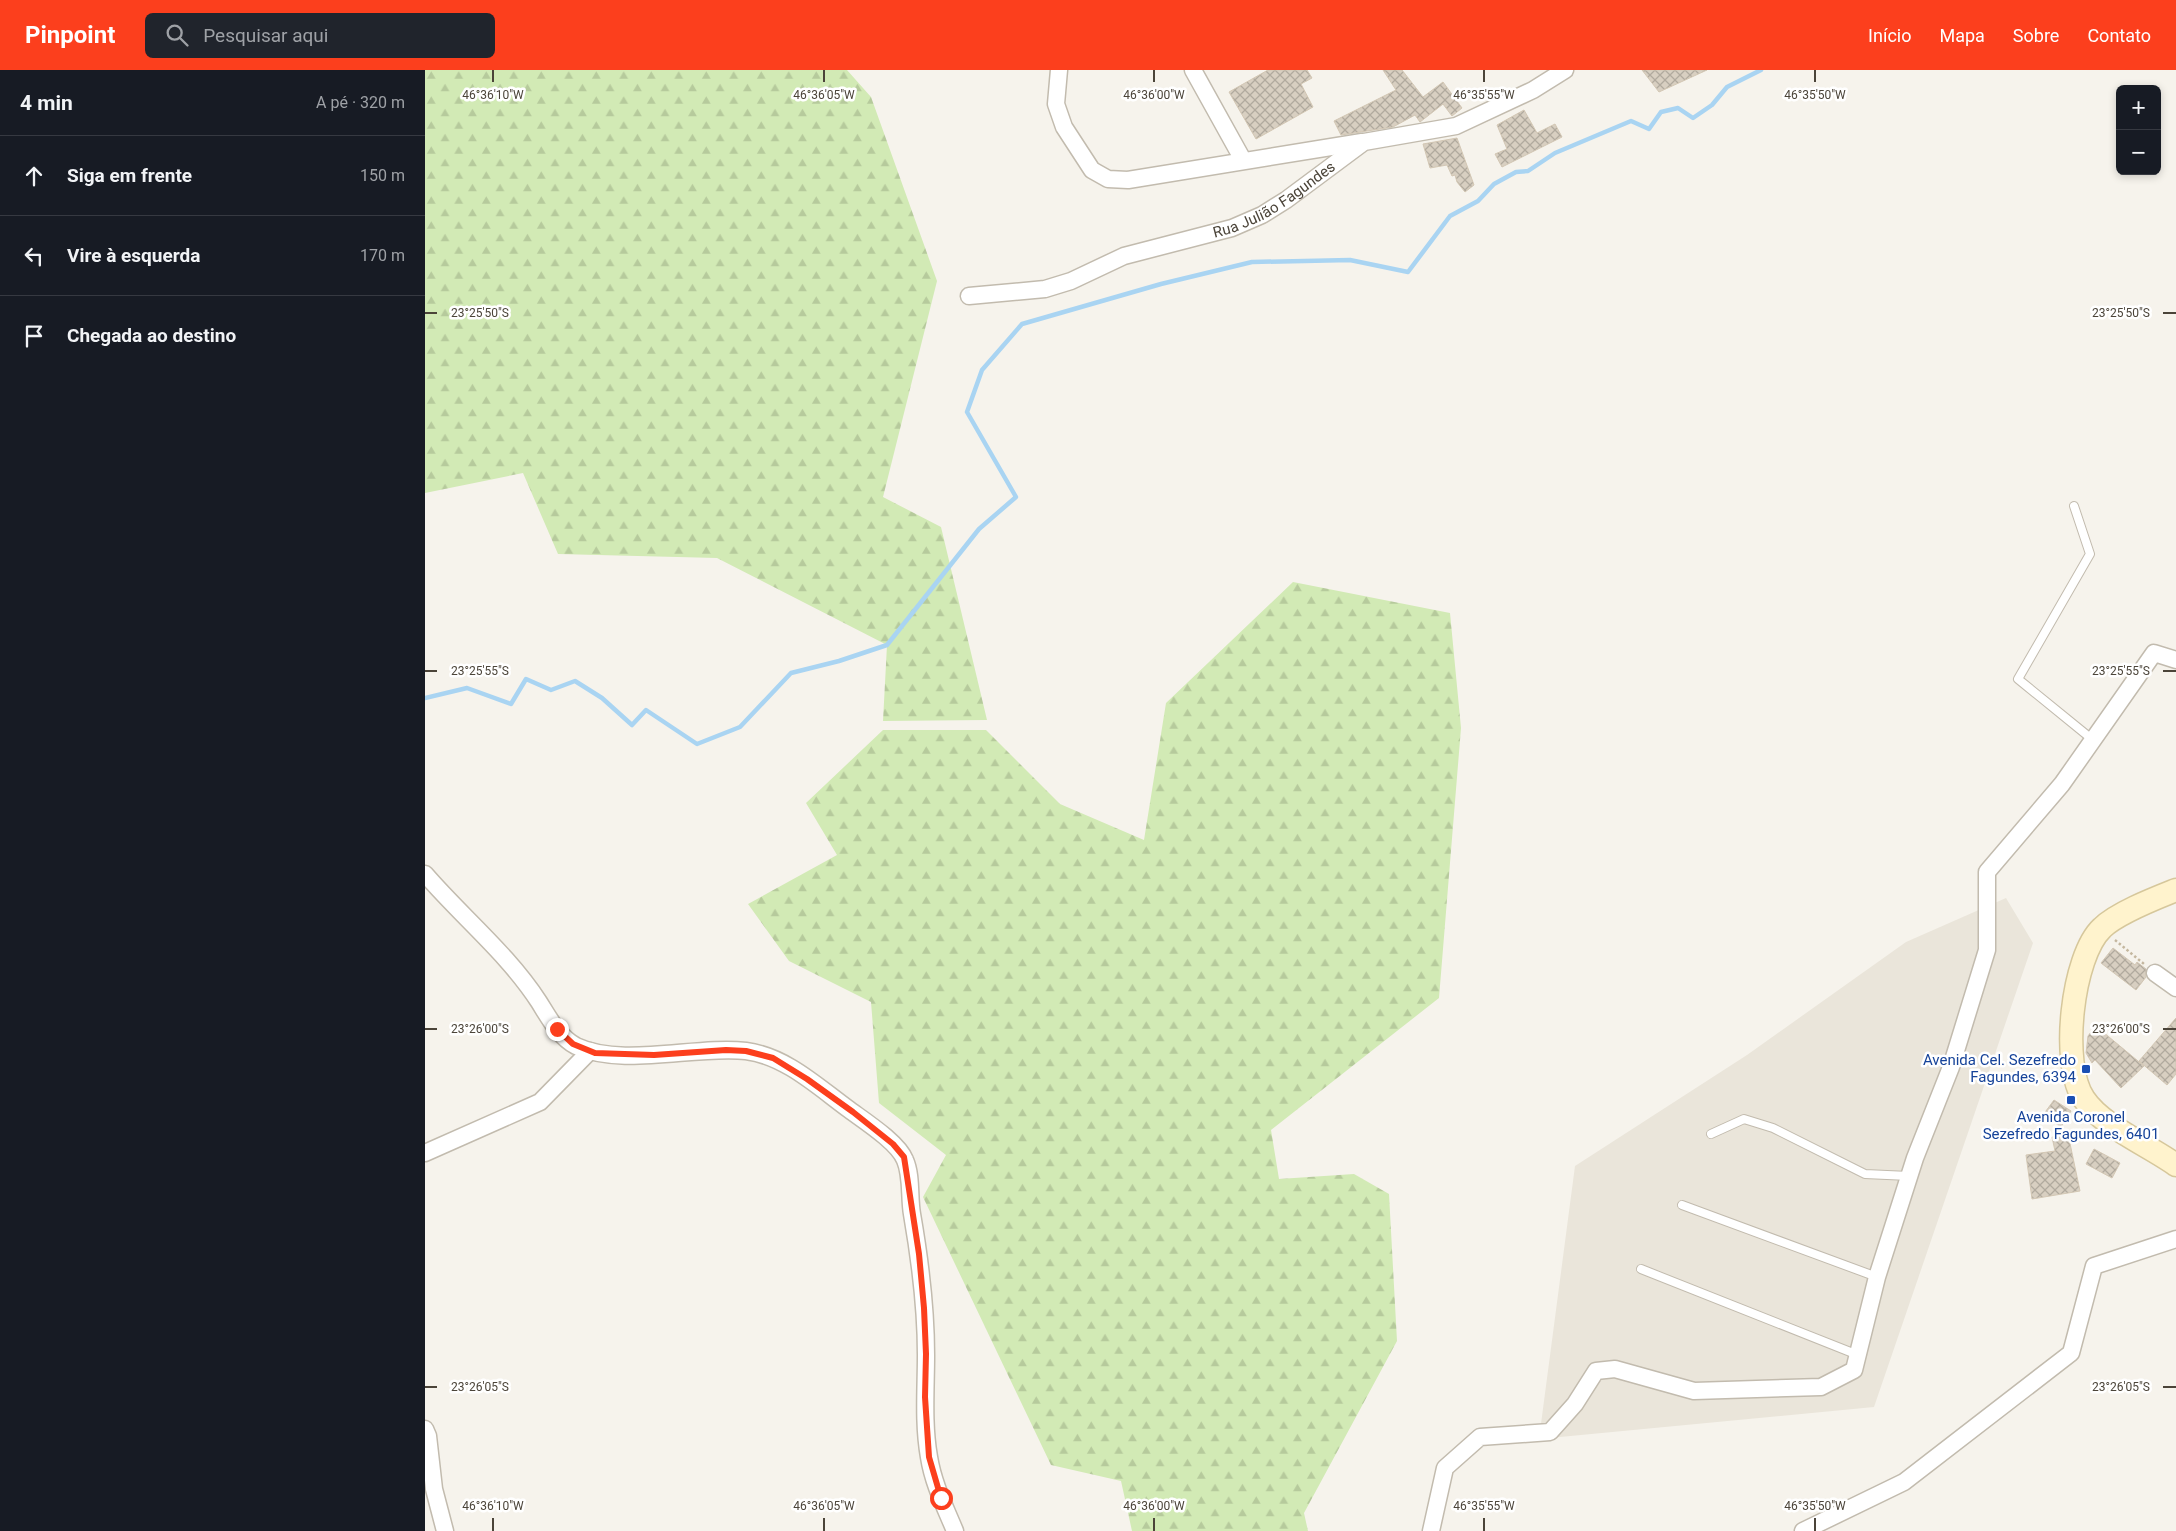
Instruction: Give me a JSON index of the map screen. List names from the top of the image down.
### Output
{
  "streets": {
    "street": ["Rua Julião Fagundes"]
  },
  "places": {
    "transit": ["Avenida Cel. Sezefredo Fagundes, 6394", "Avenida Coronel Sezefredo Fagundes, 6401"]
  },
  "page": {
    "header": "Pinpoint",
    "search": "Pesquisar aqui",
    "nav": [
      "Início",
      "Mapa",
      "Sobre",
      "Contato"
    ],
    "heading": ["4 min", "A pé · 320 m"],
    "map_buttons": ["+", "−"],
    "list": [
      ["Siga em frente", "150 m"],
      ["Vire à esquerda", "170 m"],
      "Chegada ao destino"
    ]
  },
  "coordinates": [
    "46°36'10\"W",
    "46°36'05\"W",
    "46°36'00\"W",
    "46°35'55\"W",
    "46°35'50\"W",
    "23°25'50\"S",
    "23°25'55\"S",
    "23°26'00\"S",
    "23°26'05\"S"
  ]
}
